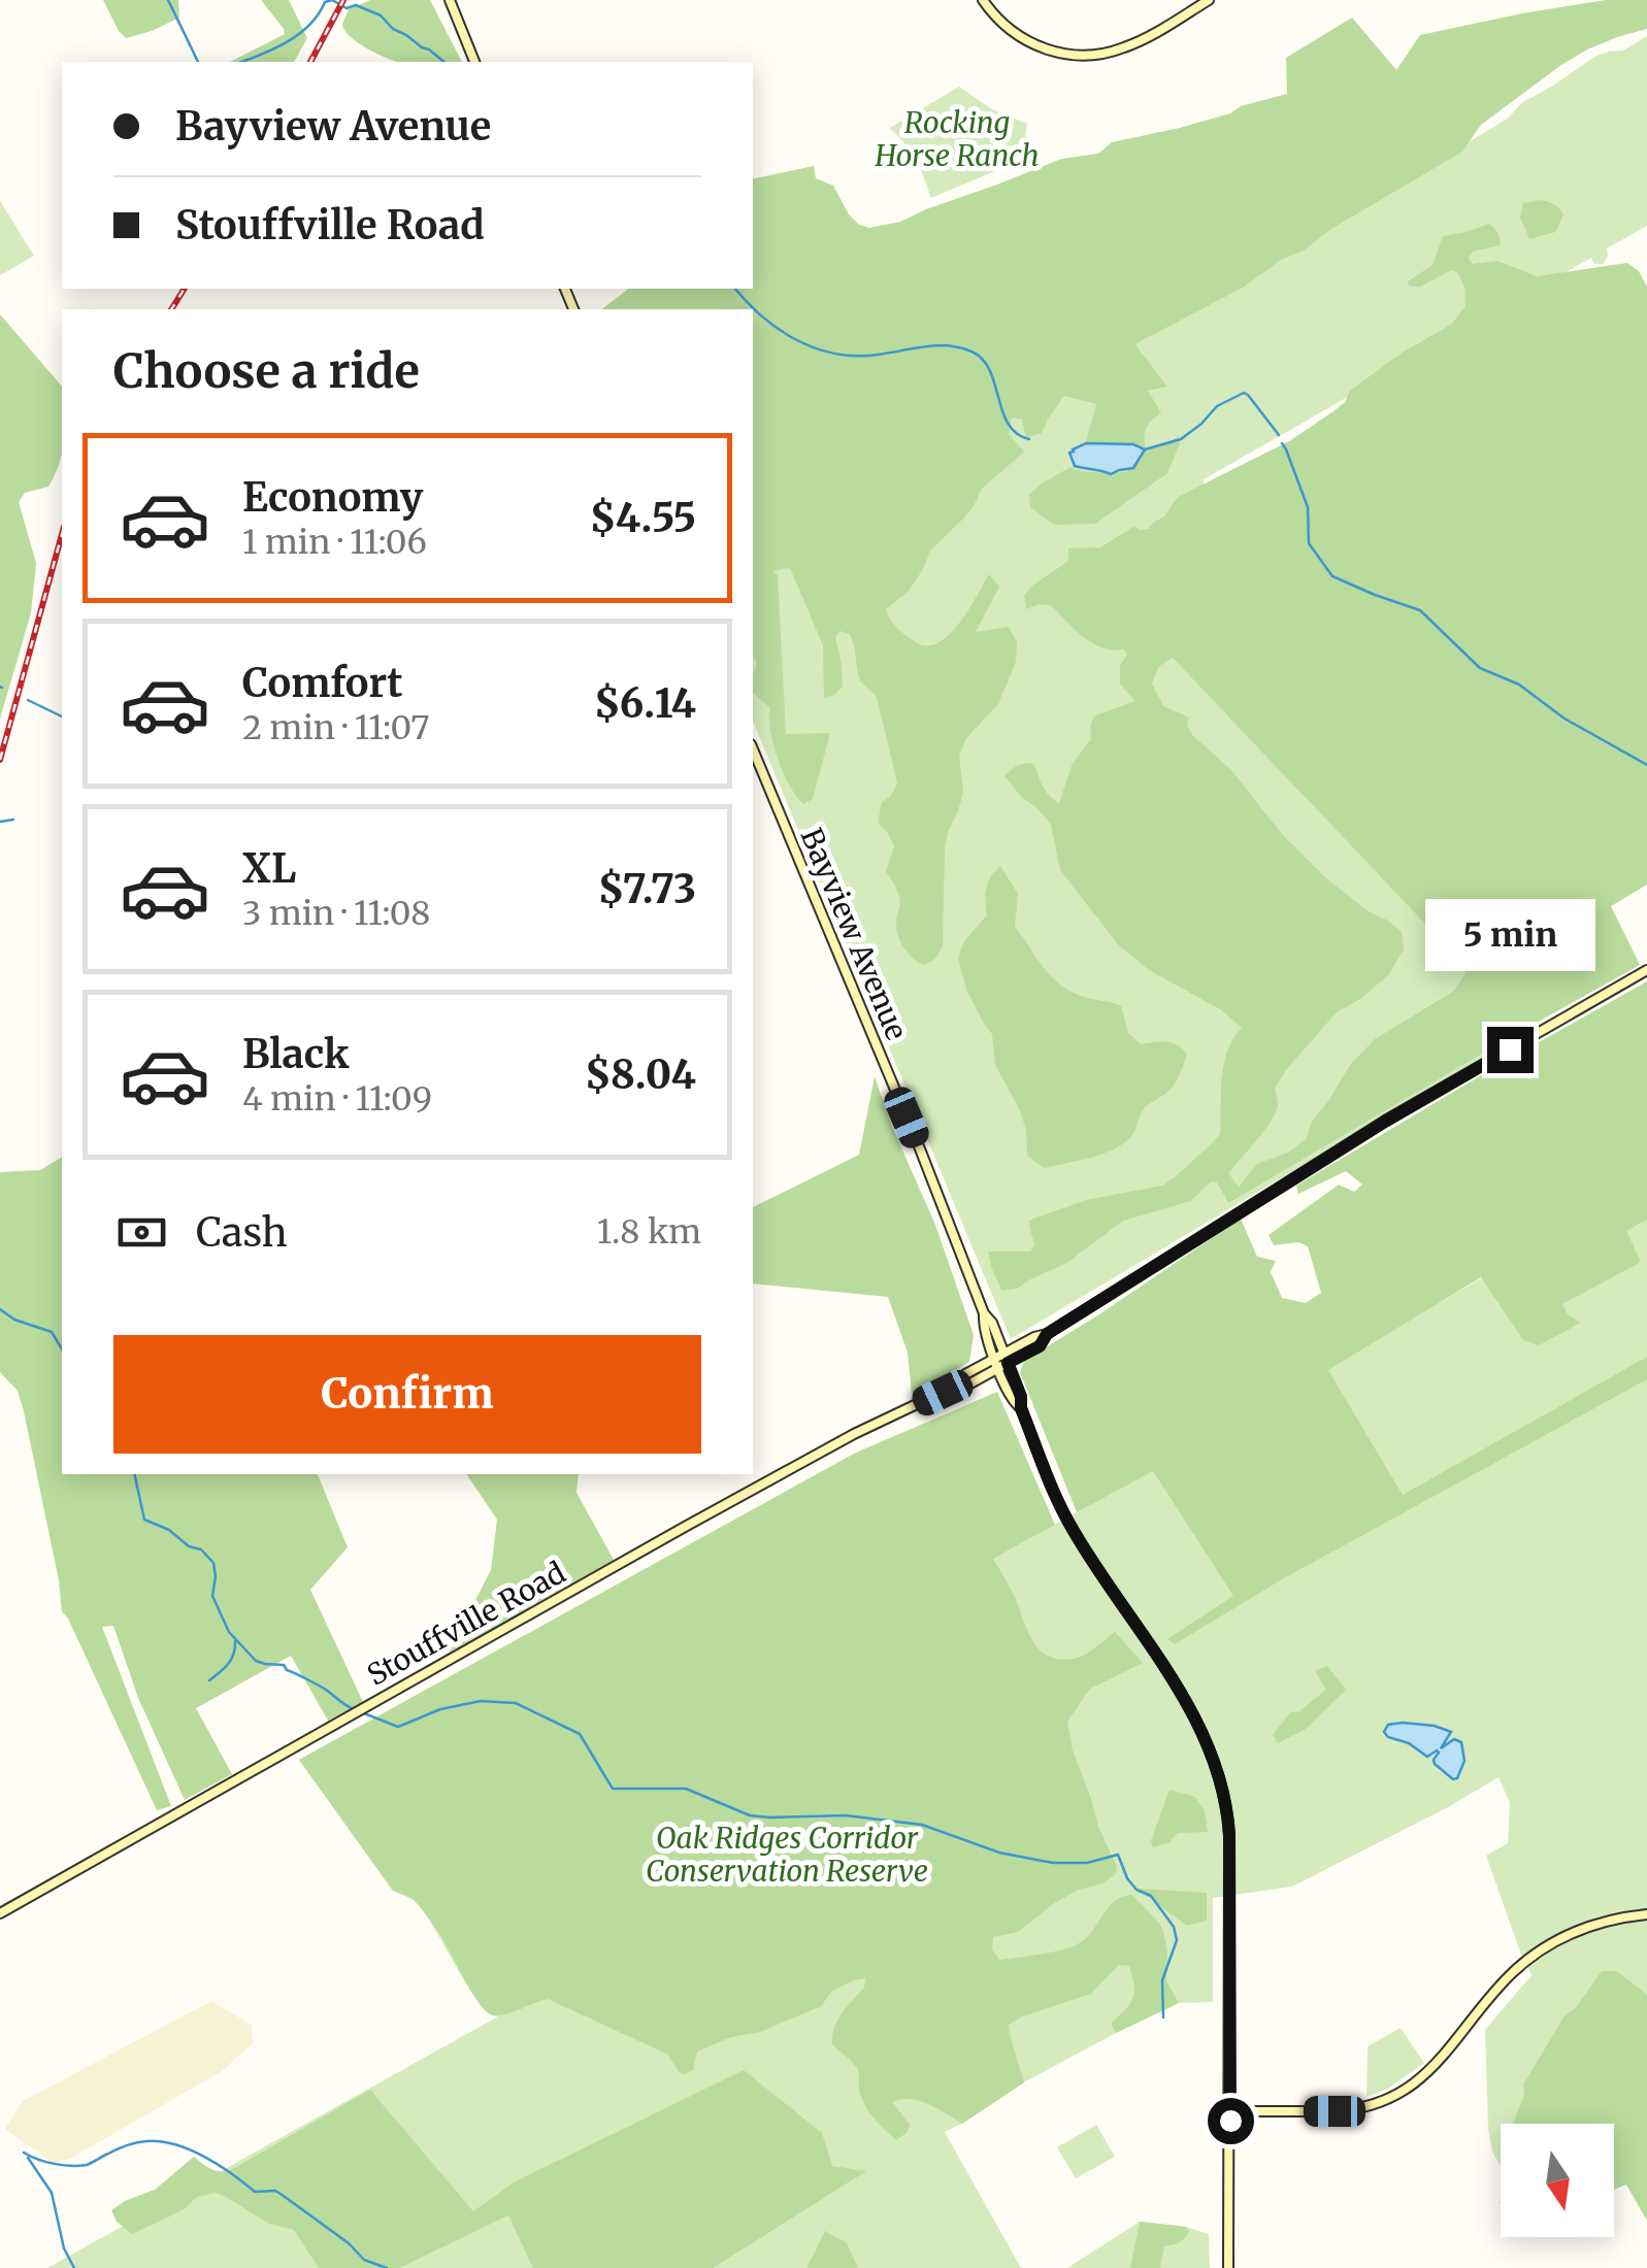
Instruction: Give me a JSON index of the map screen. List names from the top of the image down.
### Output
{
  "streets": {
    "main road": ["Bayview Avenue", "Stouffville Road"]
  },
  "crossings": [
    ["Bayview Avenue", "Stouffville Road"]
  ],
  "parks": ["Rocking Horse Ranch", "Oak Ridges Corridor Conservation Reserve"],
  "north": "bottom",
  "page": {
    "banner": ["Bayview Avenue", "Stouffville Road"],
    "heading": "Choose a ride",
    "list": [
      {
        "name": "Economy",
        "note": "1 min · 11:06",
        "value": "$4.55"
      },
      {
        "name": "Comfort",
        "note": "2 min · 11:07",
        "value": "$6.14"
      },
      {
        "name": "XL",
        "note": "3 min · 11:08",
        "value": "$7.73"
      },
      {
        "name": "Black",
        "note": "4 min · 11:09",
        "value": "$8.04"
      }
    ],
    "bubble": "5 min",
    "pay": ["Cash", "1.8 km"],
    "buttons": "Confirm"
  }
}
